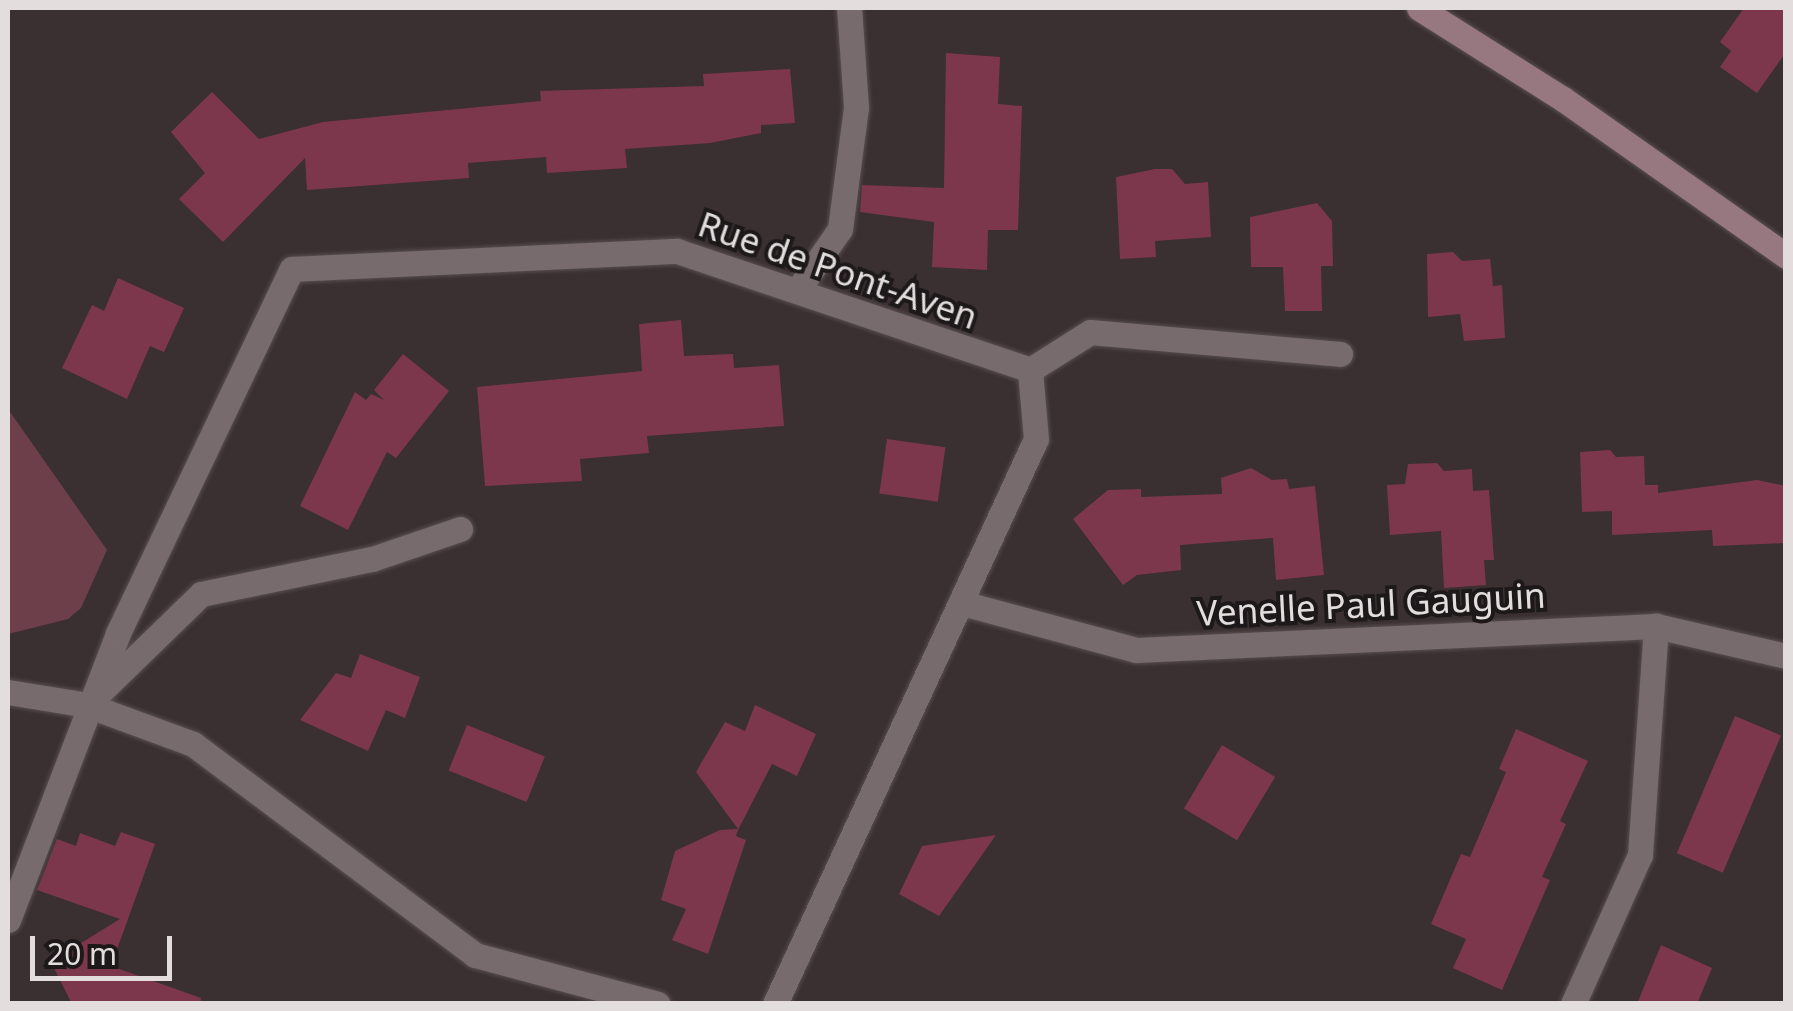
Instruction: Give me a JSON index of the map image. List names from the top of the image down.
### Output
{
  "streets": {
    "street": ["Rue de Pont-Aven", "Venelle Paul Gauguin"]
  },
  "scale_bar": "20 m"
}
